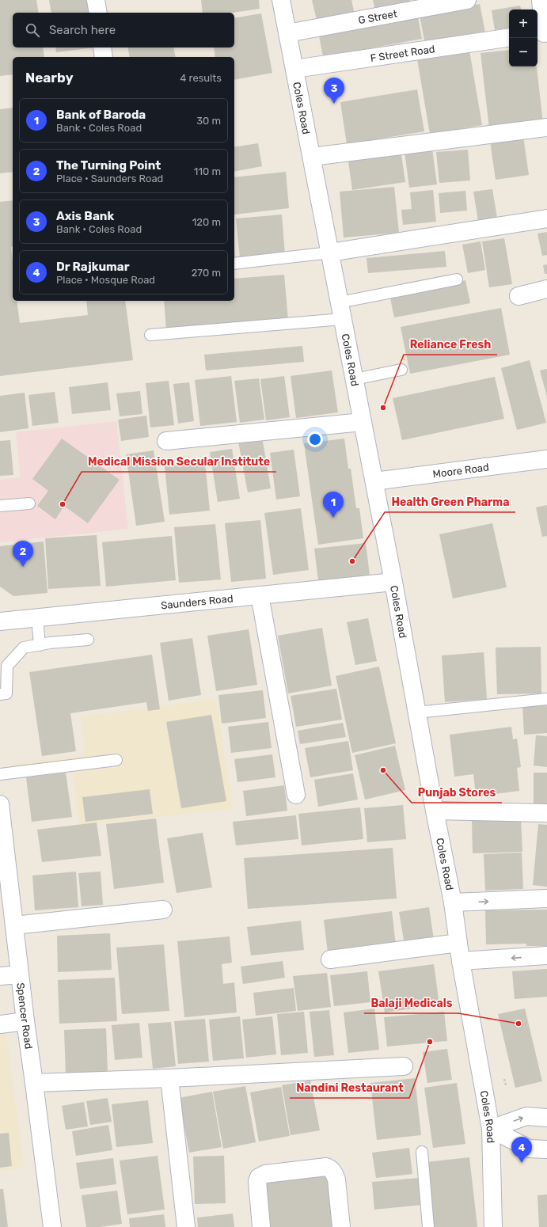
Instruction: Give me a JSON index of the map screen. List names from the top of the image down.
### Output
{
  "streets": {
    "street": [
      "G Street",
      "F Street Road",
      "Coles Road",
      "Moore Road",
      "Saunders Road",
      "Spencer Road"
    ]
  },
  "crossings": [
    ["G Street", "Coles Road"],
    ["F Street Road", "Coles Road"],
    ["Coles Road", "Moore Road"],
    ["Coles Road", "Saunders Road"]
  ],
  "places": [
    "Reliance Fresh",
    "Medical Mission Secular Institute",
    "Health Green Pharma",
    "Punjab Stores",
    "Balaji Medicals",
    "Nandini Restaurant"
  ],
  "page": {
    "map_buttons": ["+", "−"],
    "search": "Search here",
    "heading": ["Nearby", "4 results"],
    "pins": [
      "3",
      "1",
      "2",
      "4"
    ],
    "list": [
      {
        "mark": "1",
        "name": "Bank of Baroda",
        "note": "Bank · Coles Road",
        "value": "30 m"
      },
      {
        "mark": "2",
        "name": "The Turning Point",
        "note": "Place · Saunders Road",
        "value": "110 m"
      },
      {
        "mark": "3",
        "name": "Axis Bank",
        "note": "Bank · Coles Road",
        "value": "120 m"
      },
      {
        "mark": "4",
        "name": "Dr Rajkumar",
        "note": "Place · Mosque Road",
        "value": "270 m"
      }
    ]
  }
}
